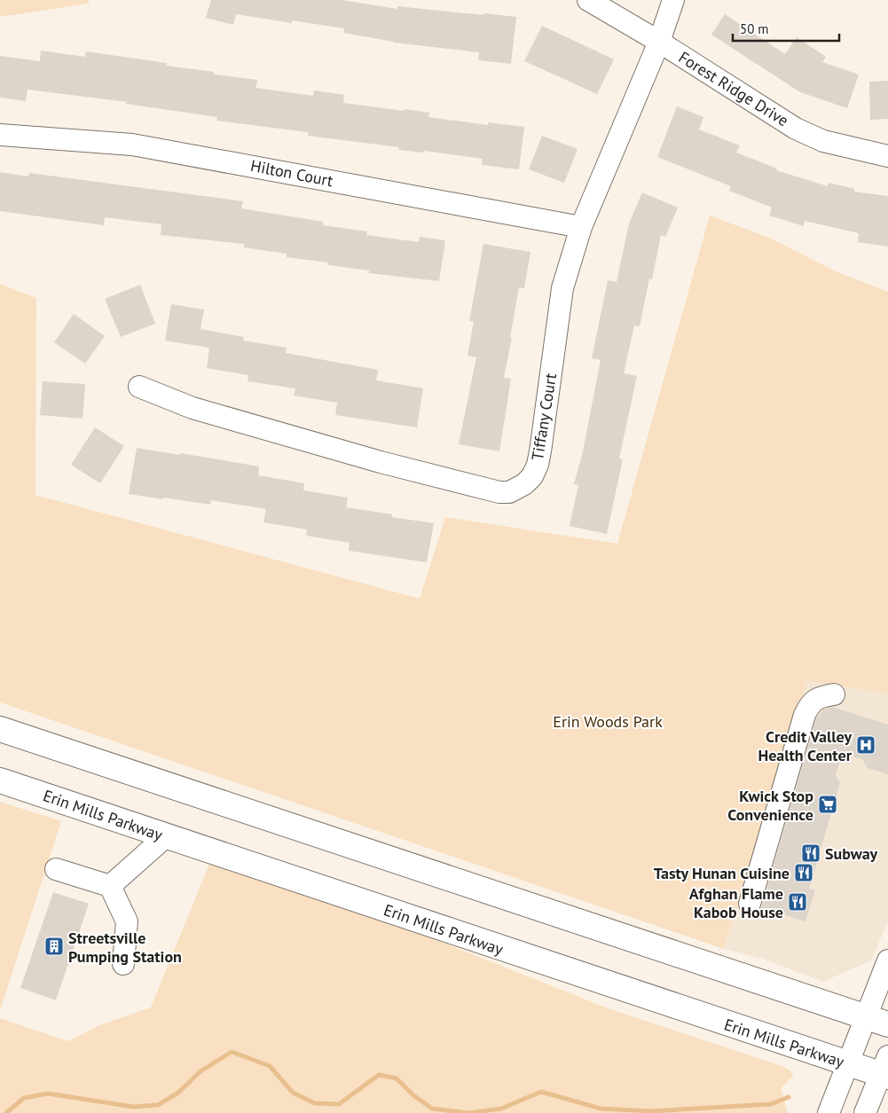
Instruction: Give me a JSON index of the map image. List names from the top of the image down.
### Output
{
  "streets": {
    "main road": ["Erin Mills Parkway"],
    "street": ["Forest Ridge Drive", "Hilton Court", "Tiffany Court"]
  },
  "crossings": [
    ["Forest Ridge Drive", "Tiffany Court"],
    ["Hilton Court", "Tiffany Court"]
  ],
  "parks": ["Erin Woods Park"],
  "places": {
    "hospital": ["Credit Valley Health Center"],
    "supermarket": ["Kwick Stop Convenience"],
    "restaurant": ["Subway", "Tasty Hunan Cuisine", "Afghan Flame Kabob House"],
    "building": ["Streetsville Pumping Station"]
  },
  "scale_bar": "50 m"
}
